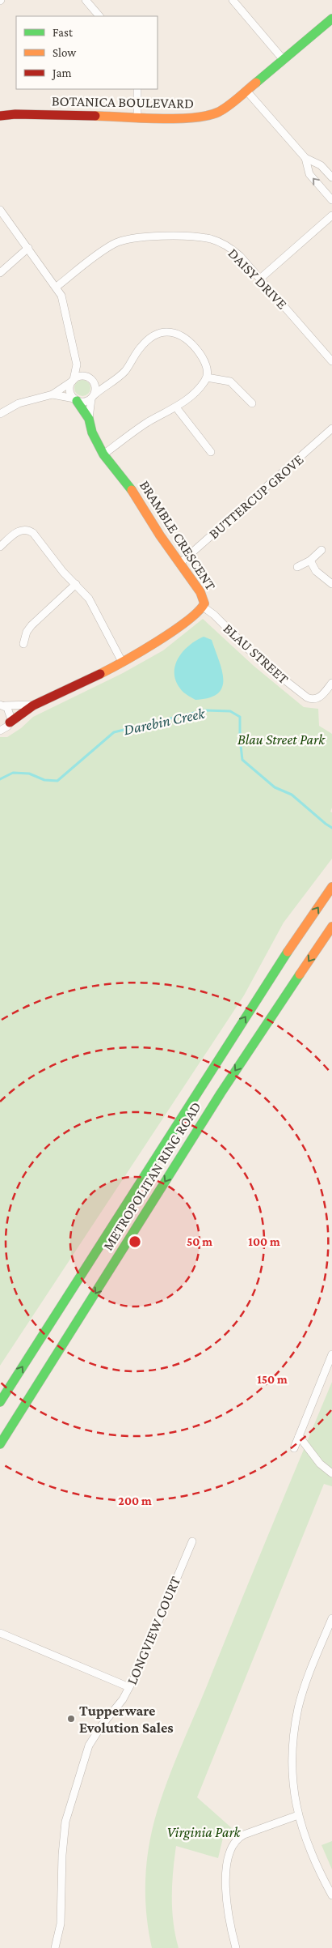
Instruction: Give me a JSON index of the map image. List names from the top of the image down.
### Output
{
  "streets": {
    "main road": ["BOTANICA BOULEVARD", "BRAMBLE CRESCENT", "METROPOLITAN RING ROAD"],
    "street": [
      "DAISY DRIVE",
      "BUTTERCUP GROVE",
      "BLAU STREET",
      "LONGVIEW COURT"
    ]
  },
  "crossings": [
    ["BUTTERCUP GROVE", "BRAMBLE CRESCENT"],
    ["BRAMBLE CRESCENT", "BLAU STREET"]
  ],
  "water": ["Darebin Creek"],
  "parks": ["Blau Street Park", "Virginia Park"],
  "places": ["Tupperware Evolution Sales"],
  "legend": ["Fast", "Slow", "Jam"],
  "rings": [
    "50 m",
    "100 m",
    "150 m",
    "200 m"
  ]
}
